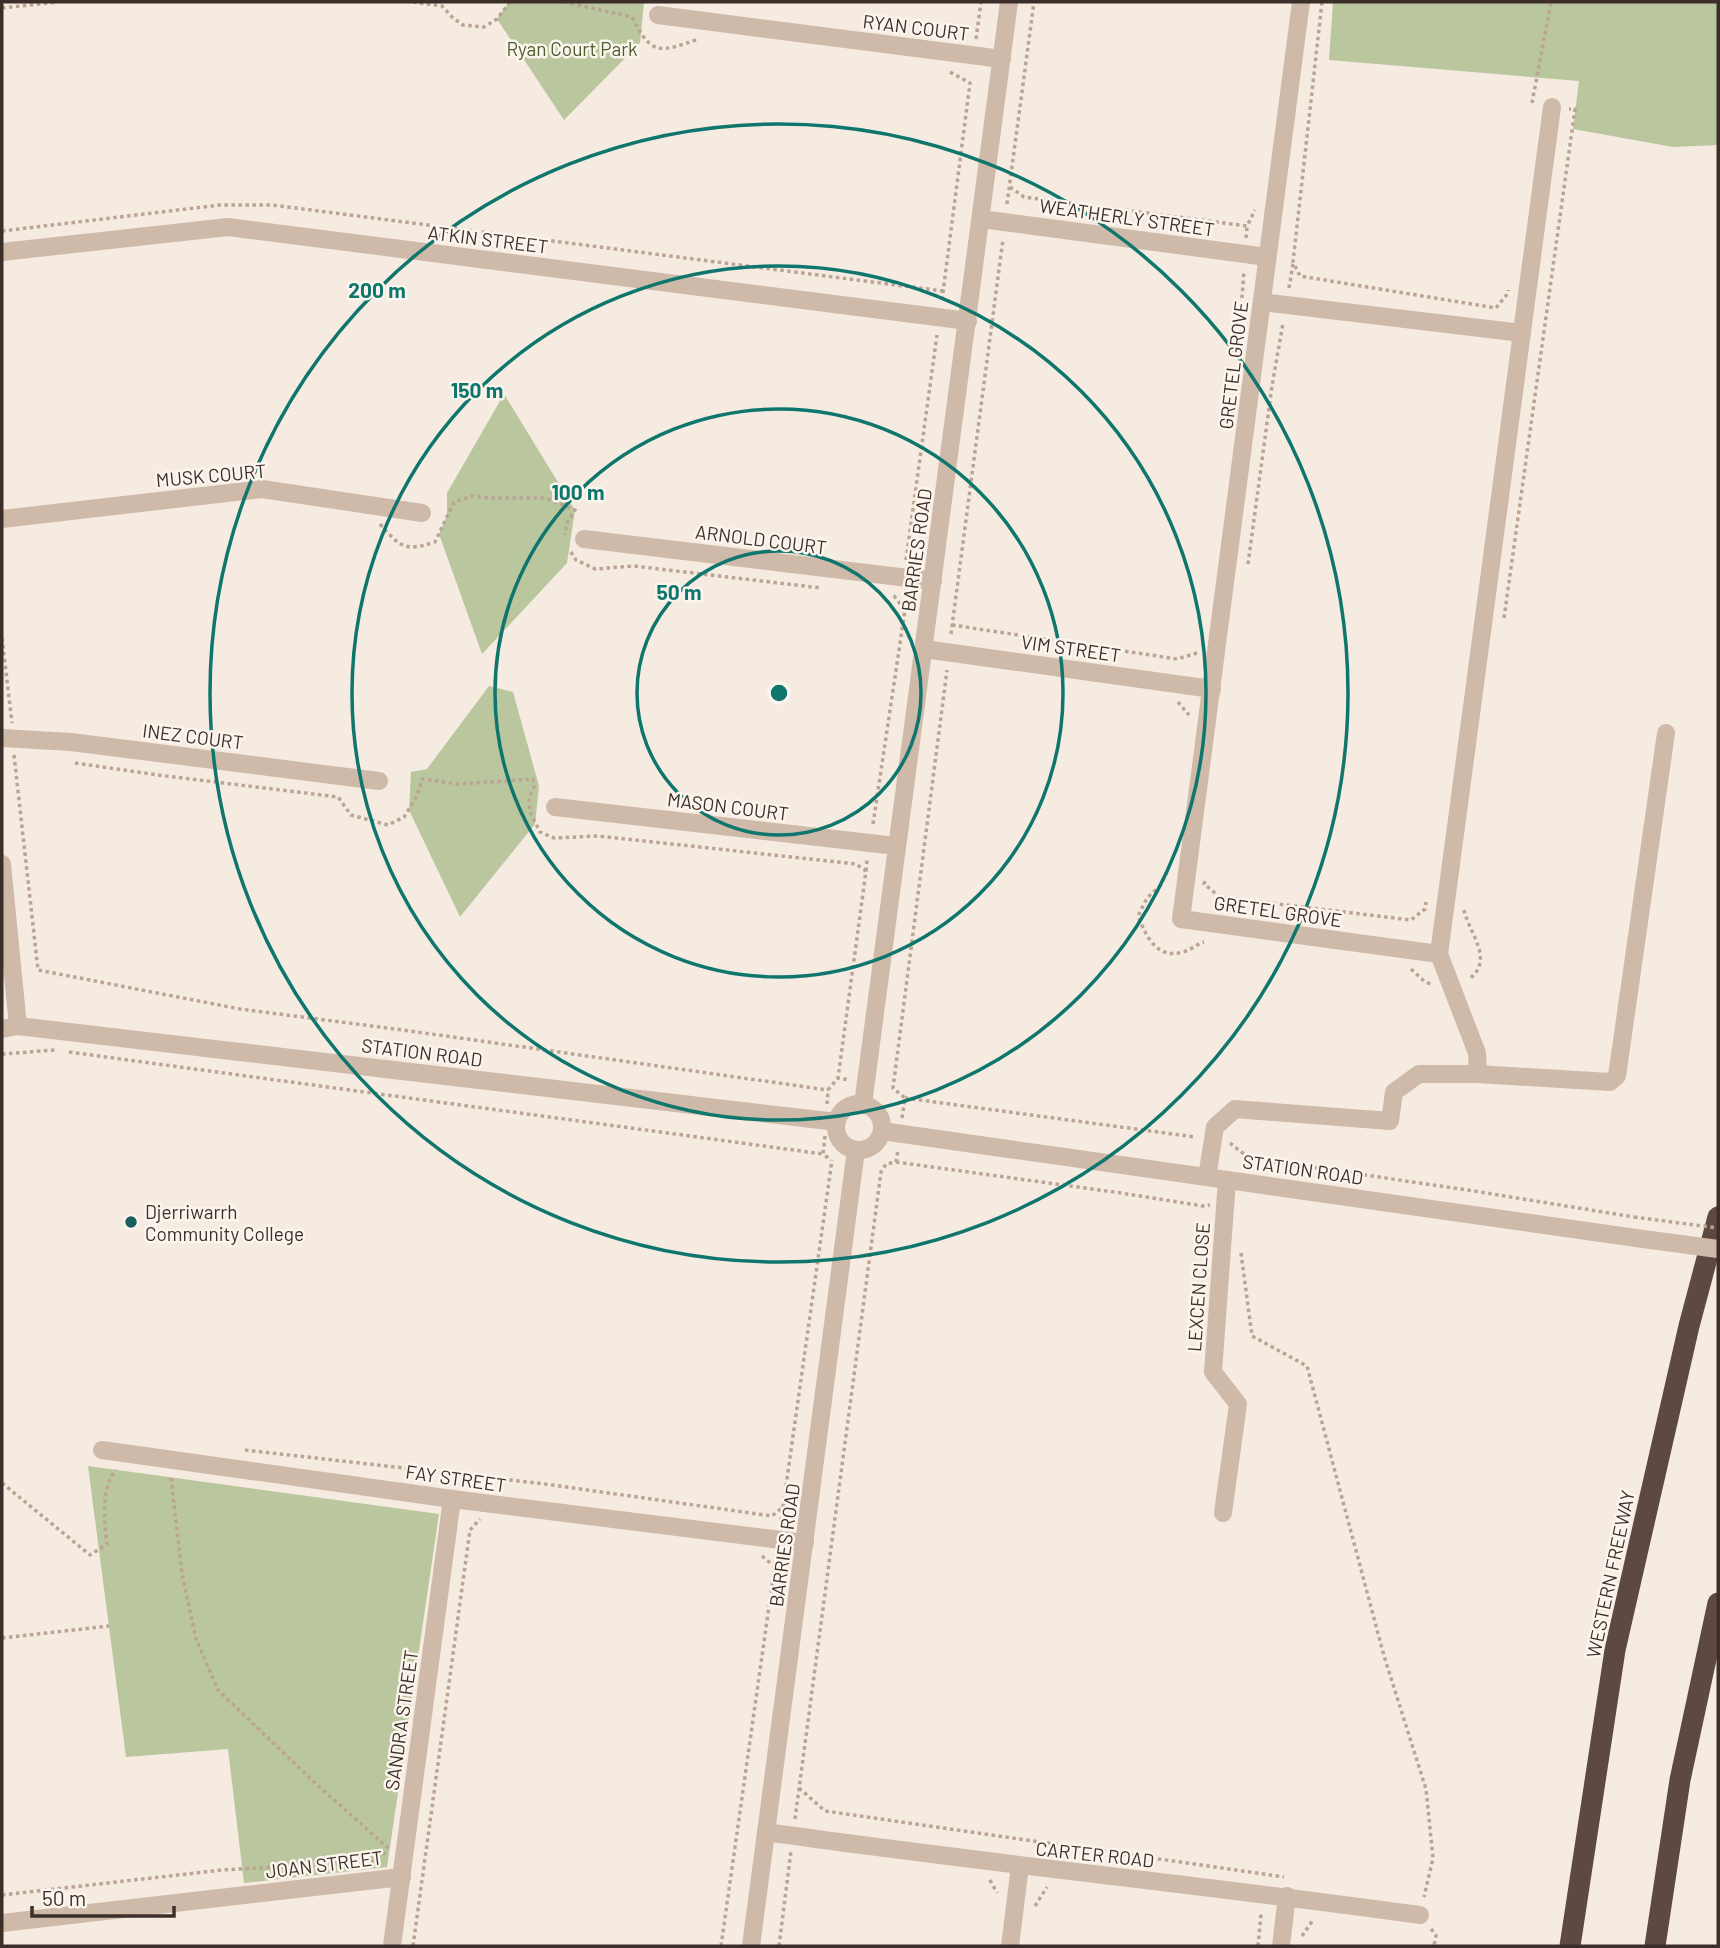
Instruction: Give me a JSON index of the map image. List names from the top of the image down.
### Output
{
  "streets": {
    "highway": ["WESTERN FREEWAY"],
    "street": [
      "RYAN COURT",
      "WEATHERLY STREET",
      "ATKIN STREET",
      "GRETEL GROVE",
      "MUSK COURT",
      "ARNOLD COURT",
      "BARRIES ROAD",
      "VIM STREET",
      "INEZ COURT",
      "MASON COURT",
      "STATION ROAD",
      "LEXCEN CLOSE",
      "FAY STREET",
      "SANDRA STREET",
      "CARTER ROAD",
      "JOAN STREET"
    ]
  },
  "crossings": [
    ["RYAN COURT", "BARRIES ROAD"],
    ["WEATHERLY STREET", "GRETEL GROVE"],
    ["WEATHERLY STREET", "BARRIES ROAD"],
    ["ATKIN STREET", "BARRIES ROAD"],
    ["GRETEL GROVE", "VIM STREET"],
    ["ARNOLD COURT", "BARRIES ROAD"],
    ["BARRIES ROAD", "VIM STREET"],
    ["BARRIES ROAD", "MASON COURT"],
    ["BARRIES ROAD", "STATION ROAD"],
    ["BARRIES ROAD", "FAY STREET"],
    ["BARRIES ROAD", "CARTER ROAD"],
    ["STATION ROAD", "LEXCEN CLOSE"],
    ["FAY STREET", "SANDRA STREET"],
    ["SANDRA STREET", "JOAN STREET"]
  ],
  "parks": ["Ryan Court Park"],
  "places": ["Djerriwarrh Community College"],
  "scale_bar": "50 m",
  "rings": [
    "200 m",
    "150 m",
    "100 m",
    "50 m"
  ]
}
